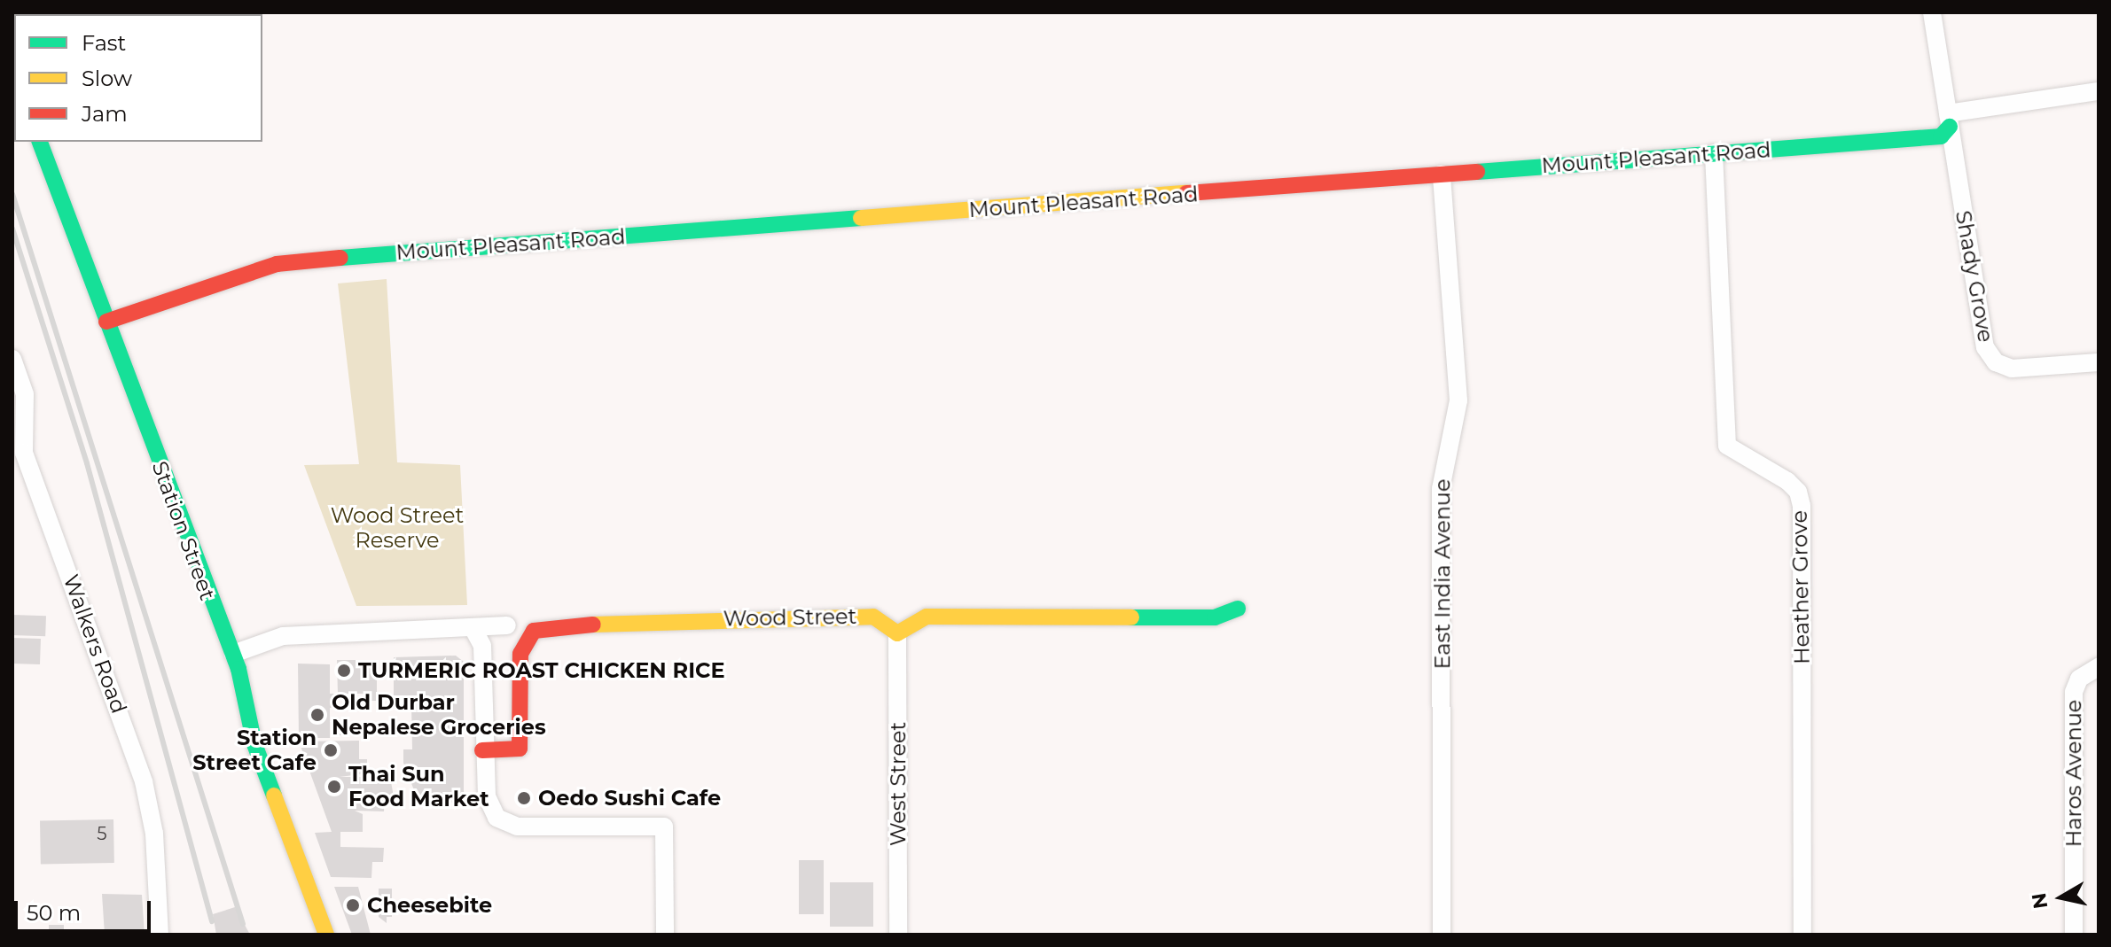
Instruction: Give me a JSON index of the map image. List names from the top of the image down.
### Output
{
  "streets": {
    "street": [
      "Mount Pleasant Road",
      "Shady Grove",
      "Station Street",
      "East India Avenue",
      "Heather Grove",
      "Wood Street",
      "Walkers Road",
      "Haros Avenue",
      "West Street"
    ]
  },
  "crossings": [
    ["Mount Pleasant Road", "Shady Grove"],
    ["Mount Pleasant Road", "Station Street"],
    ["Mount Pleasant Road", "East India Avenue"],
    ["Mount Pleasant Road", "Heather Grove"],
    ["Wood Street", "West Street"]
  ],
  "parks": ["Wood Street Reserve"],
  "places": [
    "TURMERIC ROAST CHICKEN RICE",
    "Old Durbar Nepalese Groceries",
    "Station Street Cafe",
    "Thai Sun Food Market",
    "Oedo Sushi Cafe",
    "Cheesebite"
  ],
  "house_numbers": ["5"],
  "legend": ["Fast", "Slow", "Jam"],
  "scale_bar": "50 m",
  "north": "left"
}
